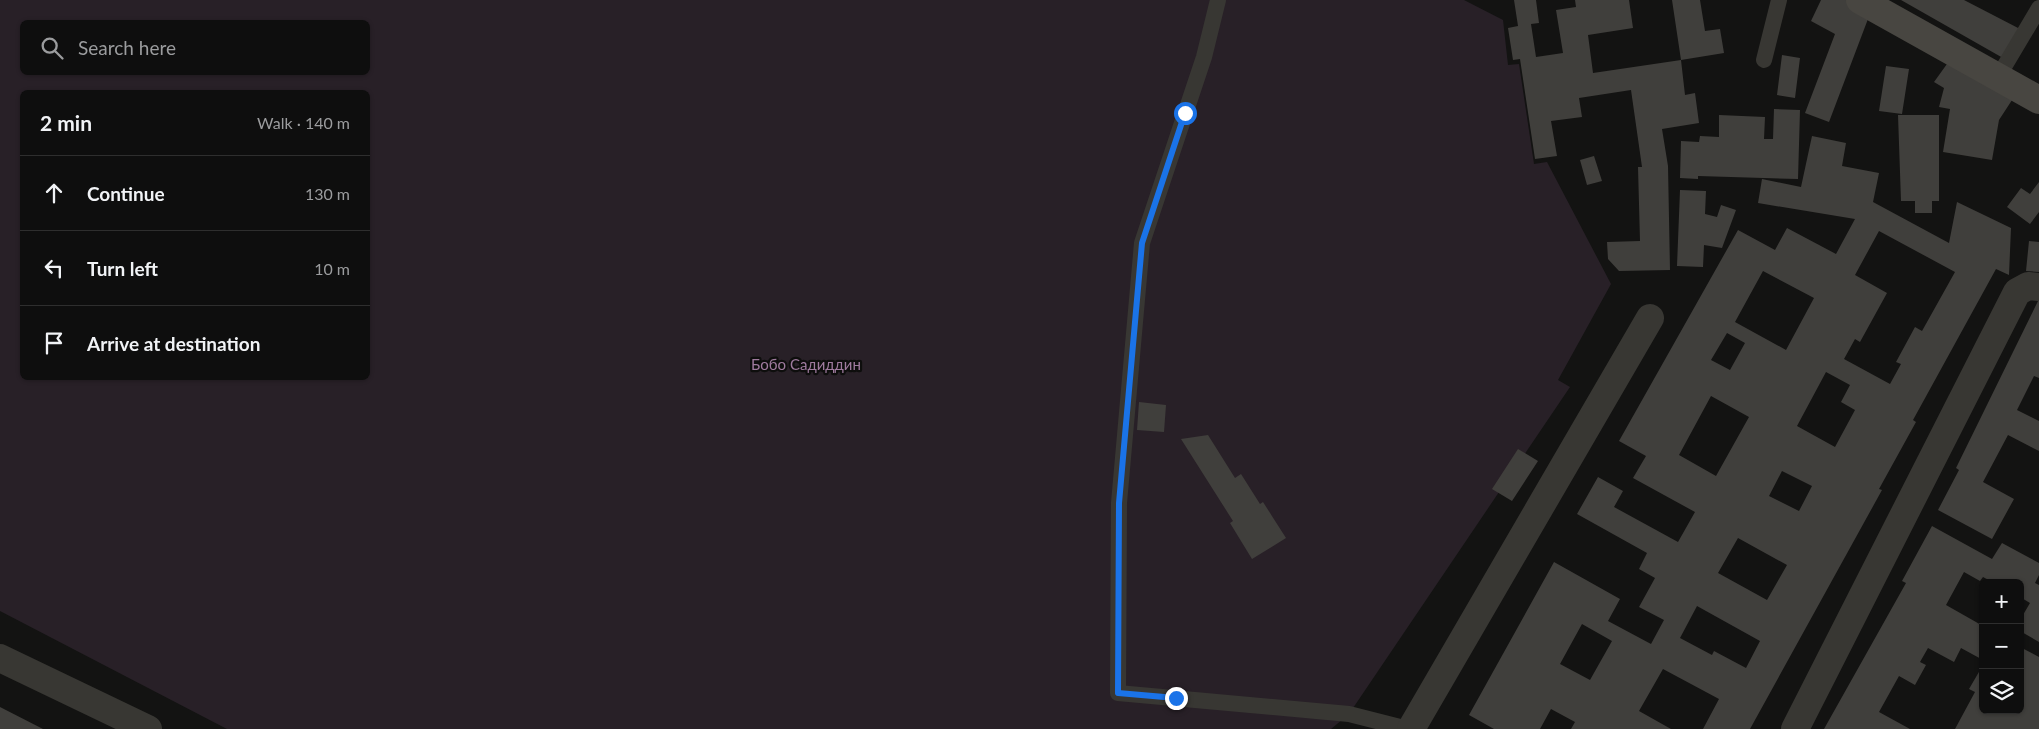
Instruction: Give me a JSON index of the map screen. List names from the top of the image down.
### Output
{
  "parks": ["Бобо Садиддин"],
  "page": {
    "search": "Search here",
    "heading": ["2 min", "Walk · 140 m"],
    "list": [
      ["Continue", "130 m"],
      ["Turn left", "10 m"],
      "Arrive at destination"
    ],
    "map_buttons": ["+", "−"]
  }
}
